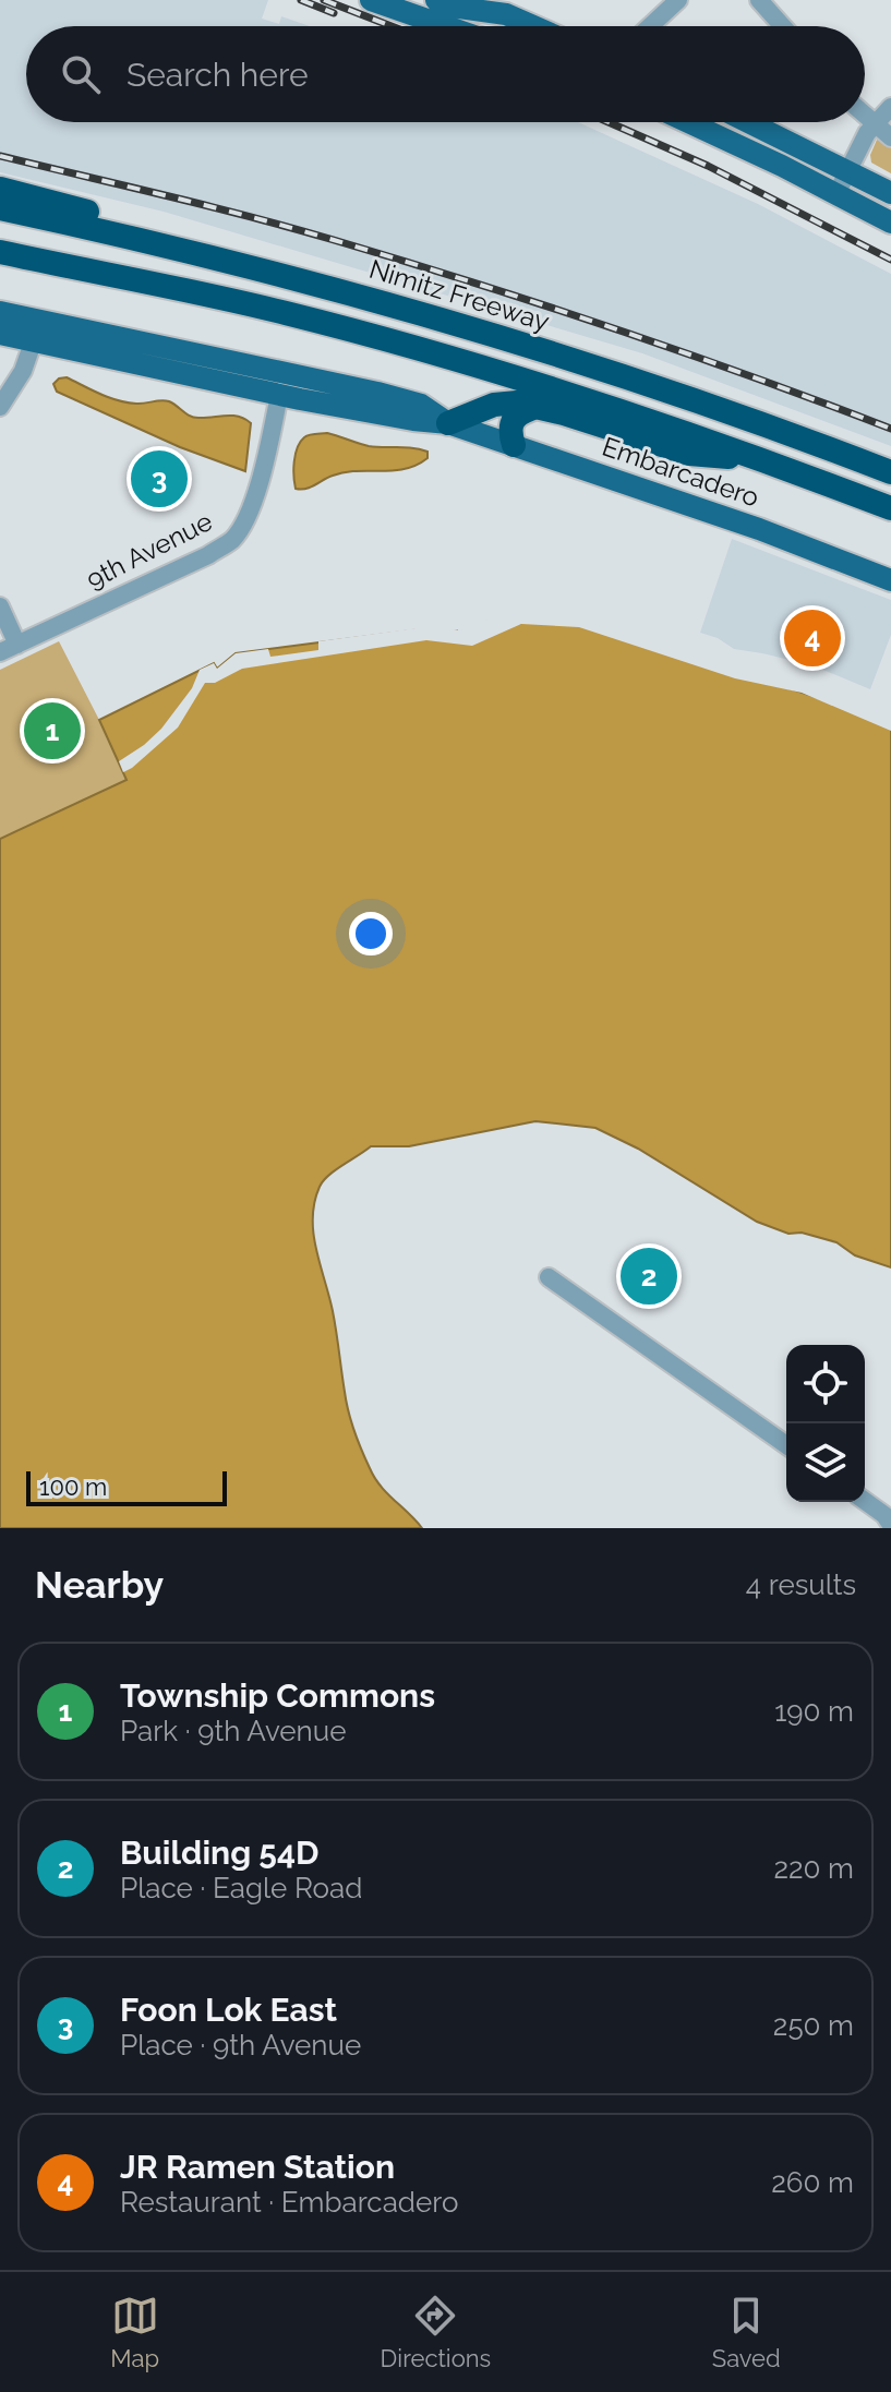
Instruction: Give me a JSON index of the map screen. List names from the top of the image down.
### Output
{
  "streets": {
    "highway": ["Nimitz Freeway"],
    "main road": ["Embarcadero"],
    "street": ["9th Avenue"]
  },
  "crossings": [
    ["Embarcadero", "9th Avenue"]
  ],
  "scale_bar": "100 m",
  "page": {
    "search": "Search here",
    "pins": [
      "3",
      "4",
      "1",
      "2"
    ],
    "scale": "100 m",
    "heading": ["Nearby", "4 results"],
    "list": [
      {
        "mark": "1",
        "name": "Township Commons",
        "note": "Park · 9th Avenue",
        "value": "190 m"
      },
      {
        "mark": "2",
        "name": "Building 54D",
        "note": "Place · Eagle Road",
        "value": "220 m"
      },
      {
        "mark": "3",
        "name": "Foon Lok East",
        "note": "Place · 9th Avenue",
        "value": "250 m"
      },
      {
        "mark": "4",
        "name": "JR Ramen Station",
        "note": "Restaurant · Embarcadero",
        "value": "260 m"
      }
    ],
    "nav": ["Map", "Directions", "Saved"]
  }
}
